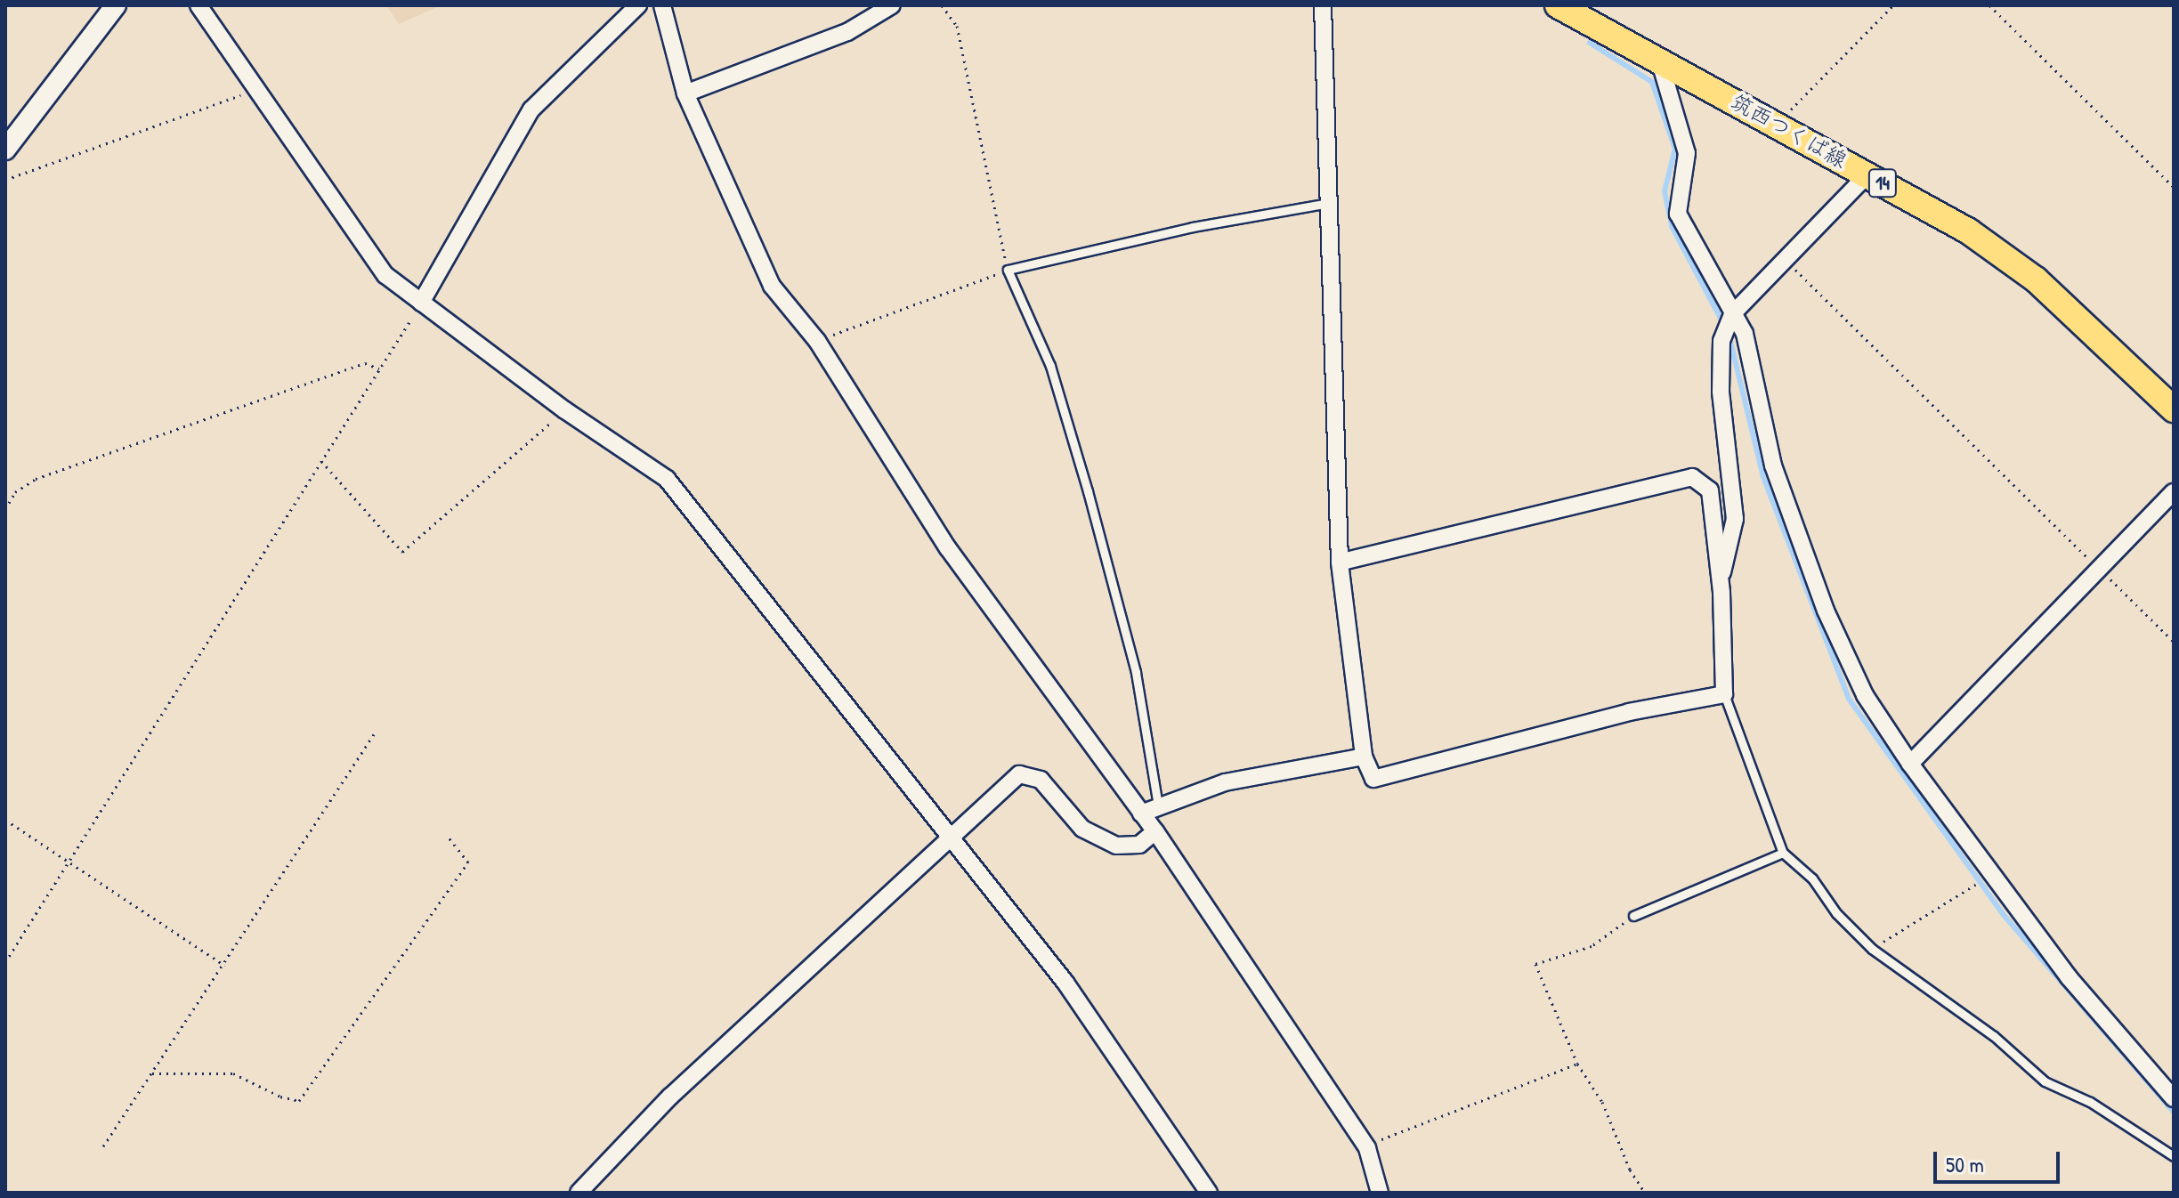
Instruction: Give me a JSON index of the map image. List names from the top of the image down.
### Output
{
  "streets": {
    "main road": ["筑西つくば線", "14"]
  },
  "scale_bar": "50 m"
}
